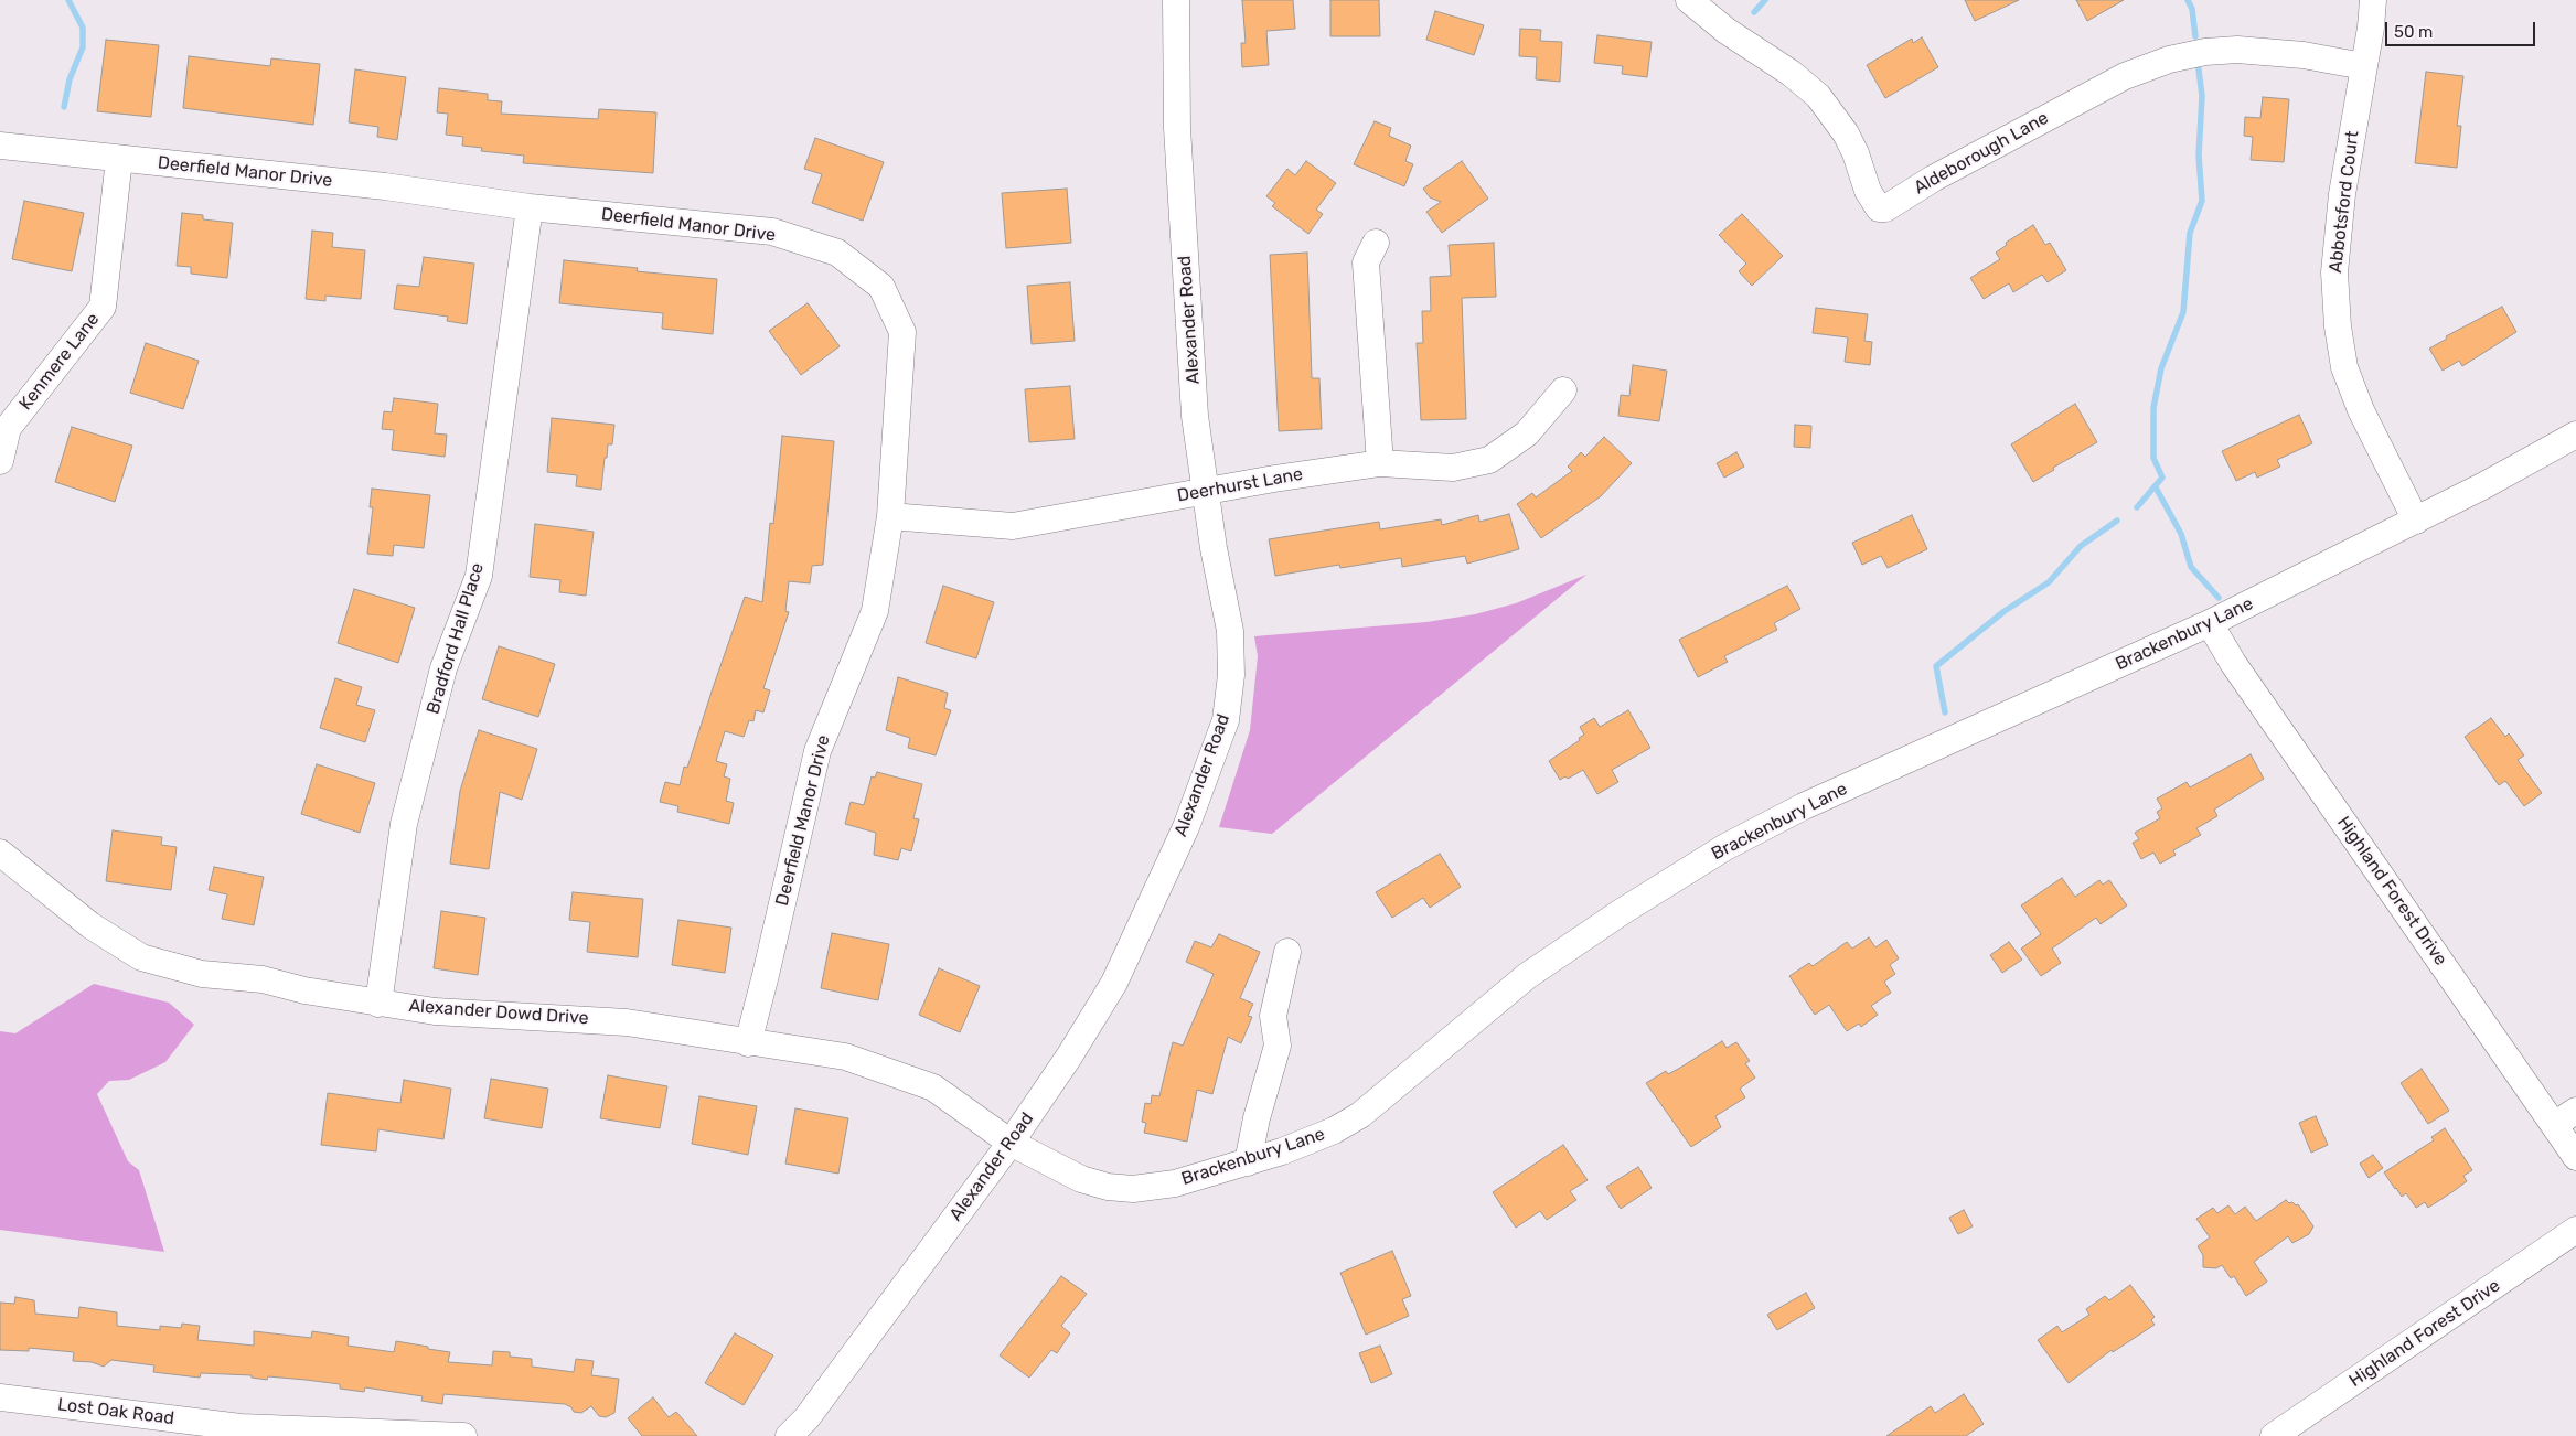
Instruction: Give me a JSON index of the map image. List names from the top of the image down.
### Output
{
  "streets": {
    "street": [
      "Aldeborough Lane",
      "Deerfield Manor Drive",
      "Abbotsford Court",
      "Alexander Road",
      "Kenmere Lane",
      "Deerhurst Lane",
      "Brackenbury Lane",
      "Bradford Hall Place",
      "Highland Forest Drive",
      "Alexander Dowd Drive",
      "Lost Oak Road"
    ]
  },
  "crossings": [
    ["Aldeborough Lane", "Abbotsford Court"],
    ["Deerfield Manor Drive", "Kenmere Lane"],
    ["Deerfield Manor Drive", "Deerhurst Lane"],
    ["Deerfield Manor Drive", "Bradford Hall Place"],
    ["Deerfield Manor Drive", "Alexander Dowd Drive"],
    ["Abbotsford Court", "Brackenbury Lane"],
    ["Alexander Road", "Deerhurst Lane"],
    ["Alexander Road", "Brackenbury Lane"],
    ["Alexander Road", "Alexander Dowd Drive"],
    ["Brackenbury Lane", "Highland Forest Drive"],
    ["Brackenbury Lane", "Alexander Dowd Drive"],
    ["Bradford Hall Place", "Alexander Dowd Drive"]
  ],
  "scale_bar": "50 m"
}
